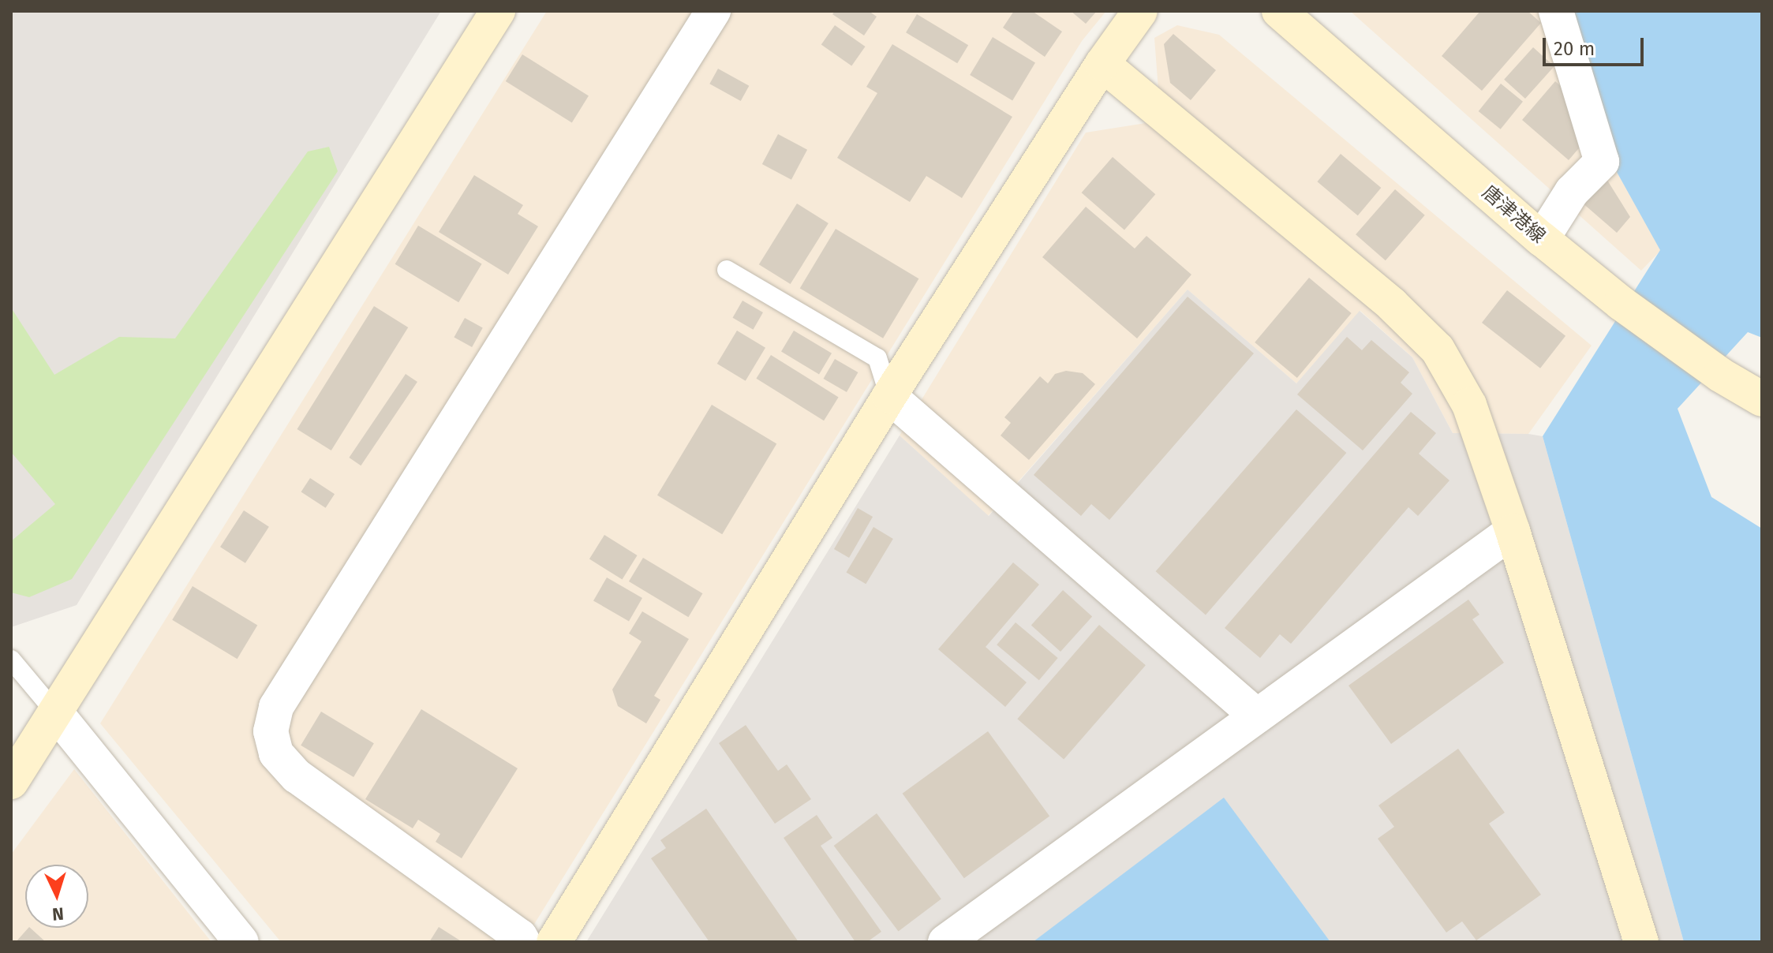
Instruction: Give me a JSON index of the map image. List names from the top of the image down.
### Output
{
  "streets": {
    "street": ["唐津港線"]
  },
  "scale_bar": "20 m",
  "north": "bottom"
}
